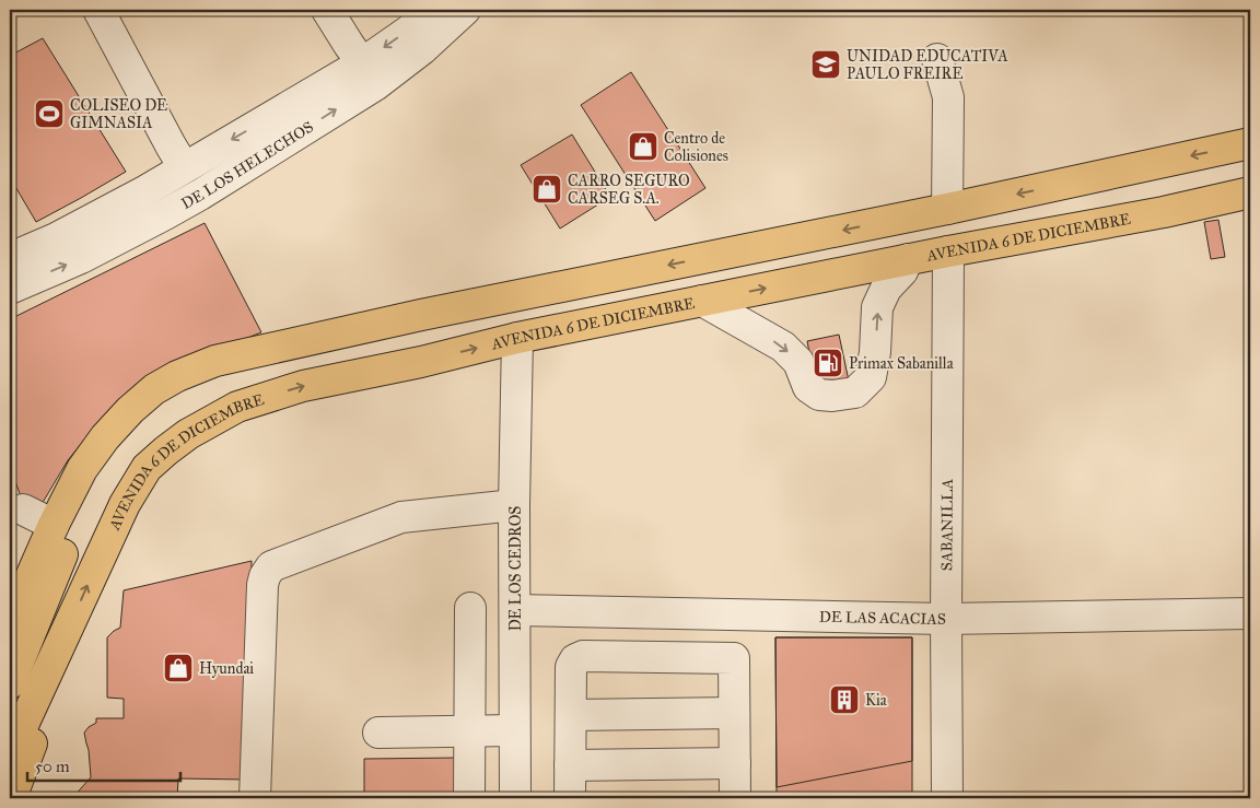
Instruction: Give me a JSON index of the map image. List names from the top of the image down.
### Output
{
  "streets": {
    "main road": ["AVENIDA 6 DE DICIEMBRE"],
    "street": [
      "DE LOS HELECHOS",
      "SABANILLA",
      "DE LOS CEDROS",
      "DE LAS ACACIAS"
    ]
  },
  "crossings": [
    ["AVENIDA 6 DE DICIEMBRE", "SABANILLA"],
    ["AVENIDA 6 DE DICIEMBRE", "DE LOS CEDROS"],
    ["SABANILLA", "DE LAS ACACIAS"],
    ["DE LOS CEDROS", "DE LAS ACACIAS"]
  ],
  "places": {
    "school or university": ["UNIDAD EDUCATIVA PAULO FREIRE"],
    "sports": ["COLISEO DE GIMNASIA"],
    "shop": ["Centro de Colisiones", "CARRO SEGURO CARSEG S.A.", "Hyundai"],
    "fuel station": ["Primax Sabanilla"],
    "building": ["Kia"]
  },
  "scale_bar": "50 m"
}
